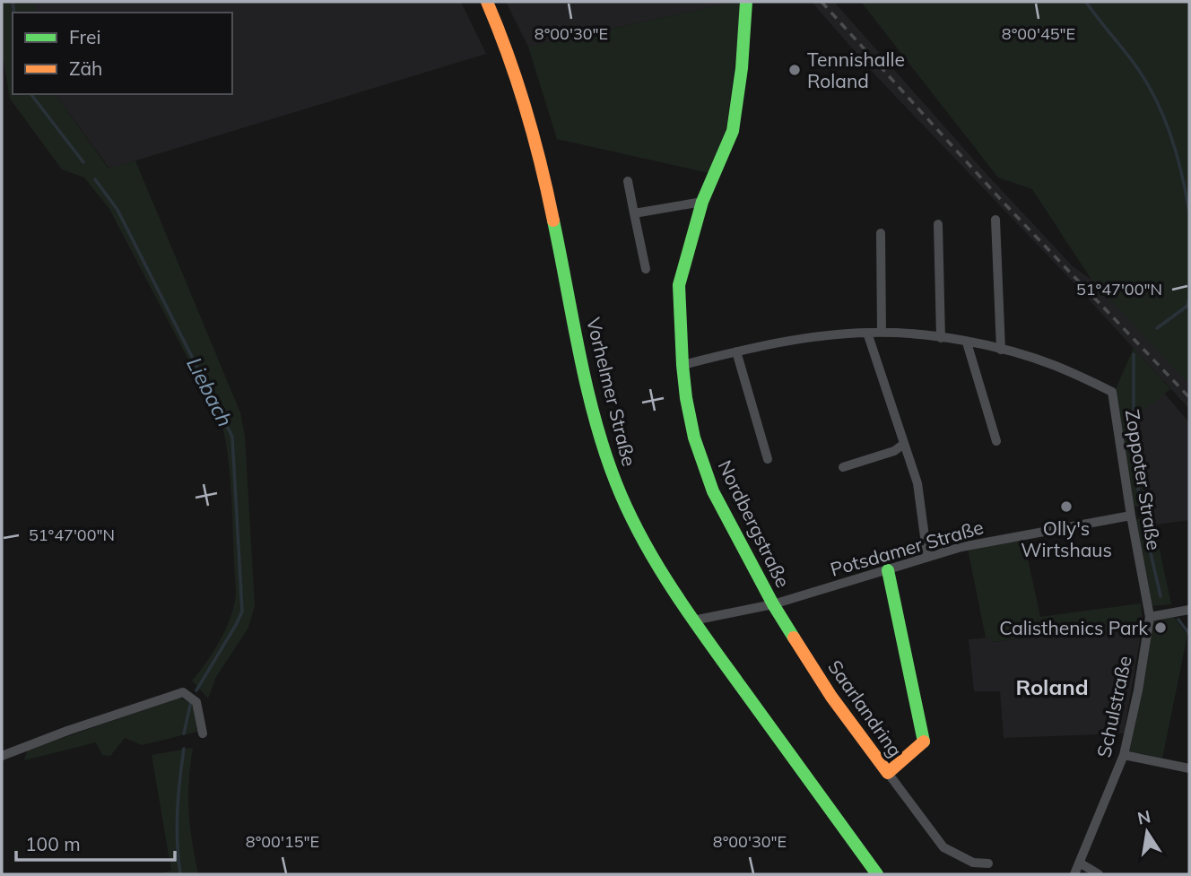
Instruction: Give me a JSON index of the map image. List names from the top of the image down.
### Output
{
  "streets": {
    "street": [
      "Vorhelmer Straße",
      "Zoppoter Straße",
      "Nordbergstraße",
      "Potsdamer Straße",
      "Schulstraße",
      "Saarlandring"
    ]
  },
  "crossings": [
    ["Vorhelmer Straße", "Potsdamer Straße"],
    ["Zoppoter Straße", "Nordbergstraße"],
    ["Zoppoter Straße", "Potsdamer Straße"],
    ["Zoppoter Straße", "Schulstraße"],
    ["Nordbergstraße", "Potsdamer Straße"],
    ["Nordbergstraße", "Saarlandring"],
    ["Potsdamer Straße", "Saarlandring"]
  ],
  "districts": ["Roland"],
  "water": ["Liebach"],
  "places": ["Tennishalle Roland", "Olly's Wirtshaus", "Calisthenics Park"],
  "legend": ["Frei", "Zäh"],
  "scale_bar": "100 m",
  "north": "top",
  "coordinates": [
    "8°00'30\"E",
    "8°00'45\"E",
    "51°47'00\"N",
    "8°00'15\"E"
  ]
}
